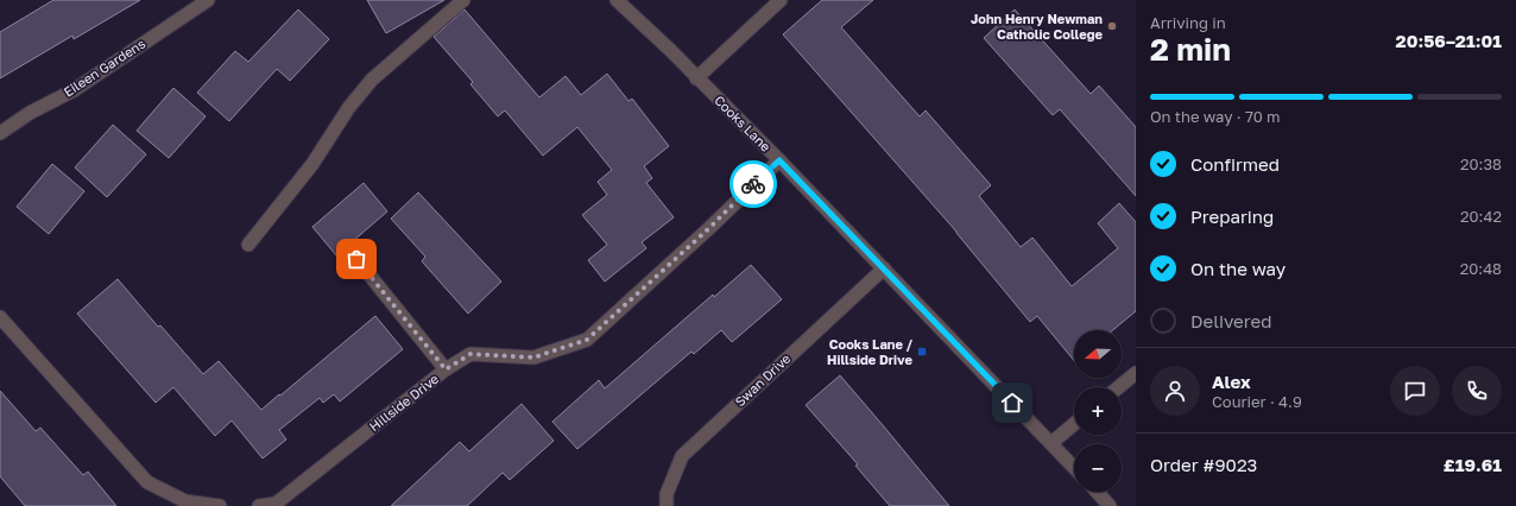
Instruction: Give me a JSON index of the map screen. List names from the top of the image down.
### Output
{
  "streets": {
    "street": [
      "Eileen Gardens",
      "Cooks Lane",
      "Swan Drive",
      "Hillside Drive"
    ]
  },
  "crossings": [
    ["Cooks Lane", "Swan Drive"],
    ["Cooks Lane", "Hillside Drive"]
  ],
  "places": {
    "other": ["John Henry Newman Catholic College"],
    "transit": ["Cooks Lane / Hillside Drive"]
  },
  "north": "left",
  "page": {
    "heading": ["2 min", "Arriving in", "20:56–21:01"],
    "panel": [
      "Alex",
      "Courier · 4.9",
      "Order #9023",
      "£19.61"
    ],
    "bar": "On the way · 70 m",
    "list": [
      ["Confirmed", "20:38"],
      ["Preparing", "20:42"],
      ["On the way", "20:48"],
      "Delivered"
    ],
    "map_buttons": ["+", "−"]
  }
}
